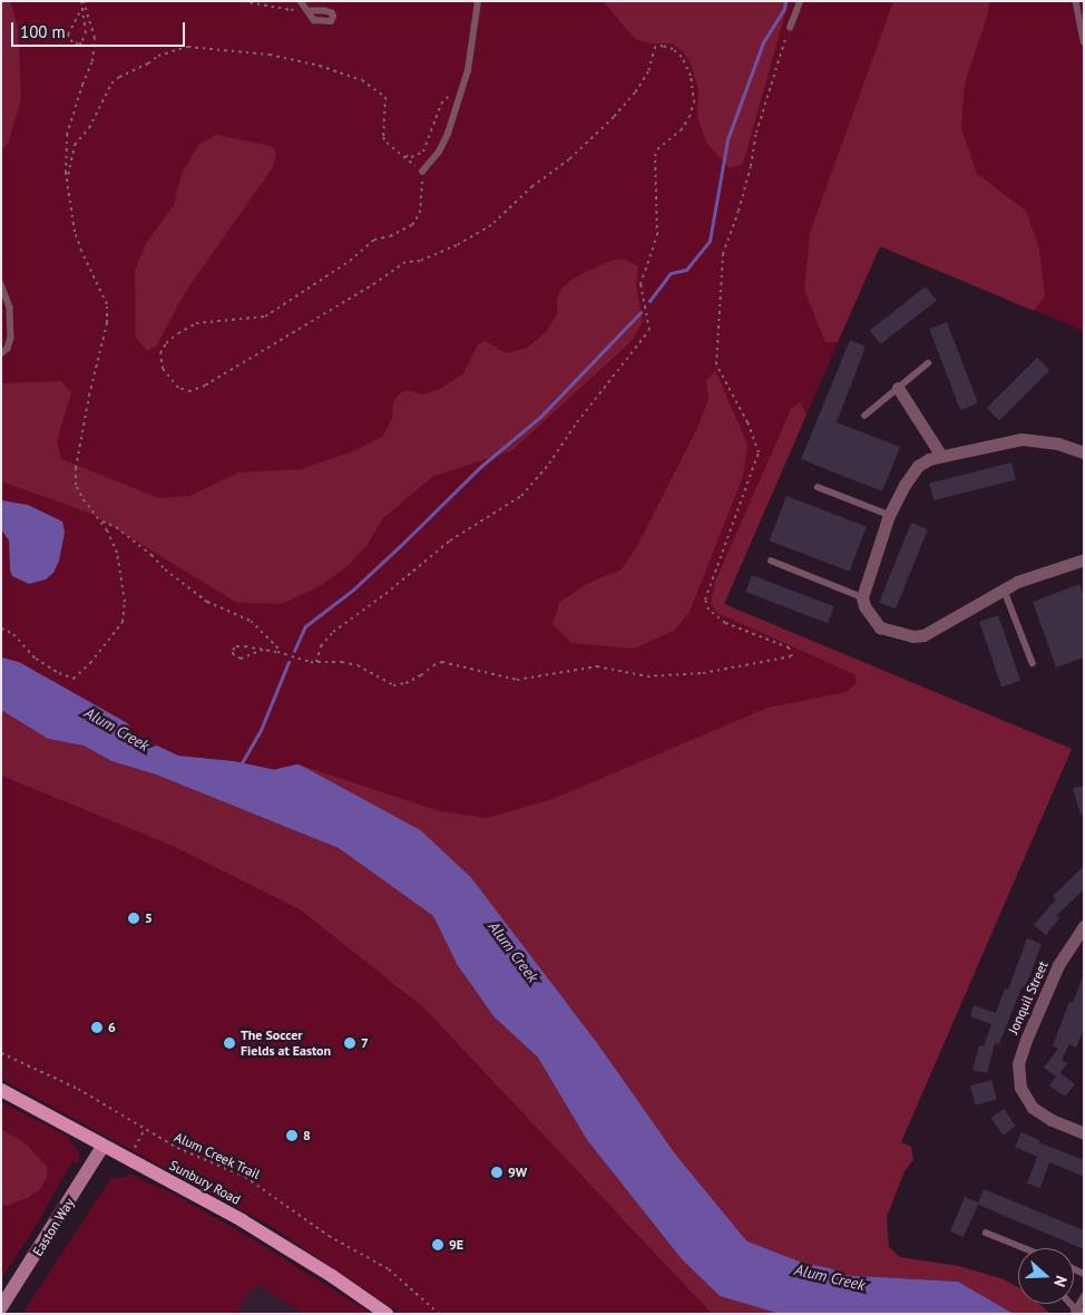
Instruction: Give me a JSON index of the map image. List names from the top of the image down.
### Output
{
  "streets": {
    "main road": ["Sunbury Road", "Easton Way"],
    "street": ["Jonquil Street"],
    "path": ["Alum Creek Trail"]
  },
  "crossings": [
    ["Sunbury Road", "Easton Way"]
  ],
  "water": ["Alum Creek"],
  "places": [
    "5",
    "6",
    "The Soccer Fields at Easton",
    "7",
    "8",
    "9W",
    "9E"
  ],
  "scale_bar": "100 m",
  "north": "right"
}
